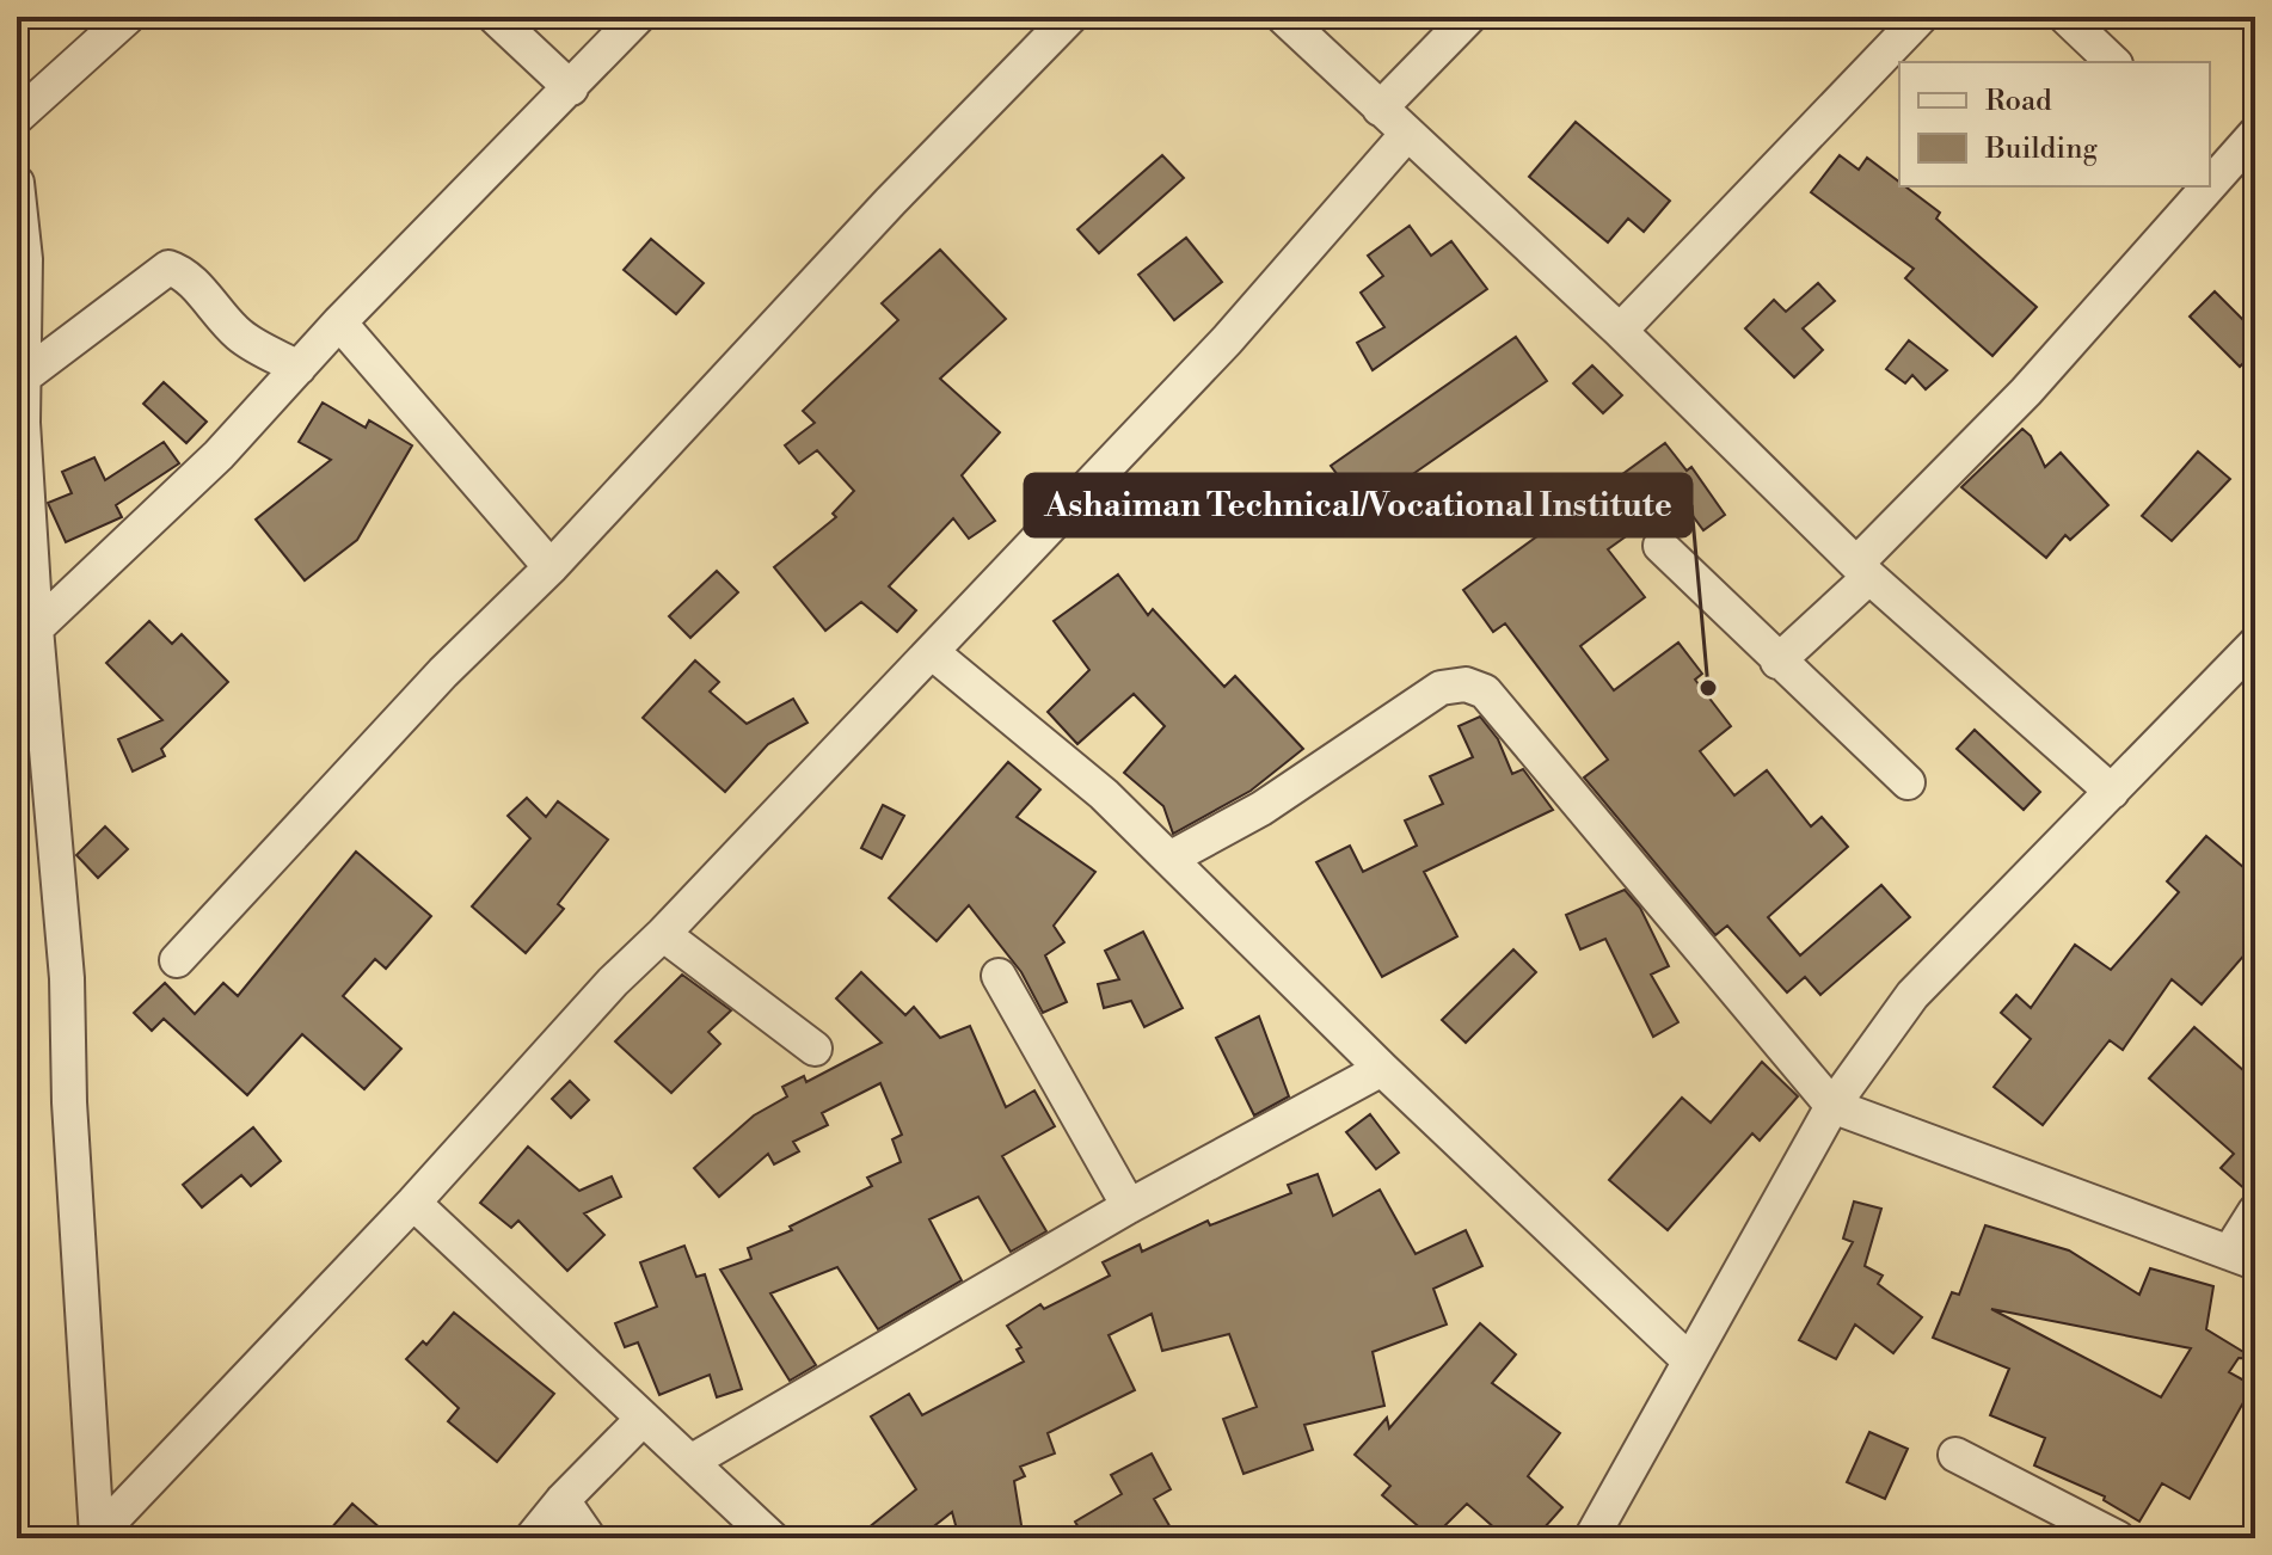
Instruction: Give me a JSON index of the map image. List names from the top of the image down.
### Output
{
  "places": ["Ashaiman Technical/Vocational Institute"],
  "legend": ["Road", "Building"]
}
